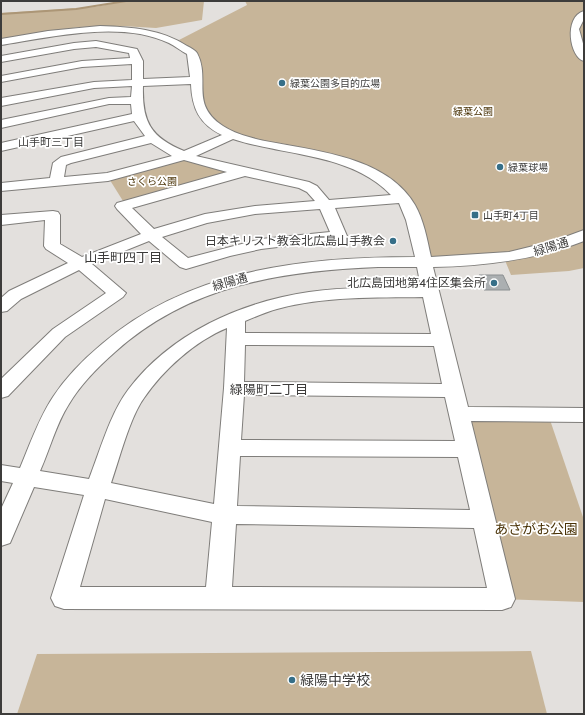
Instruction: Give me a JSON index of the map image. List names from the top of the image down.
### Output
{
  "streets": {
    "street": ["緑陽通"]
  },
  "districts": ["山手町三丁目", "山手町四丁目", "緑陽町二丁目"],
  "parks": ["緑葉公園", "さくら公園", "あさがお公園"],
  "places": {
    "other": [
      "緑葉公園多目的広場",
      "緑葉球場",
      "日本キリスト教会北広島山手教会",
      "北広島団地第4住区集会所",
      "緑陽中学校"
    ],
    "transit": ["山手町4丁目"]
  }
}
